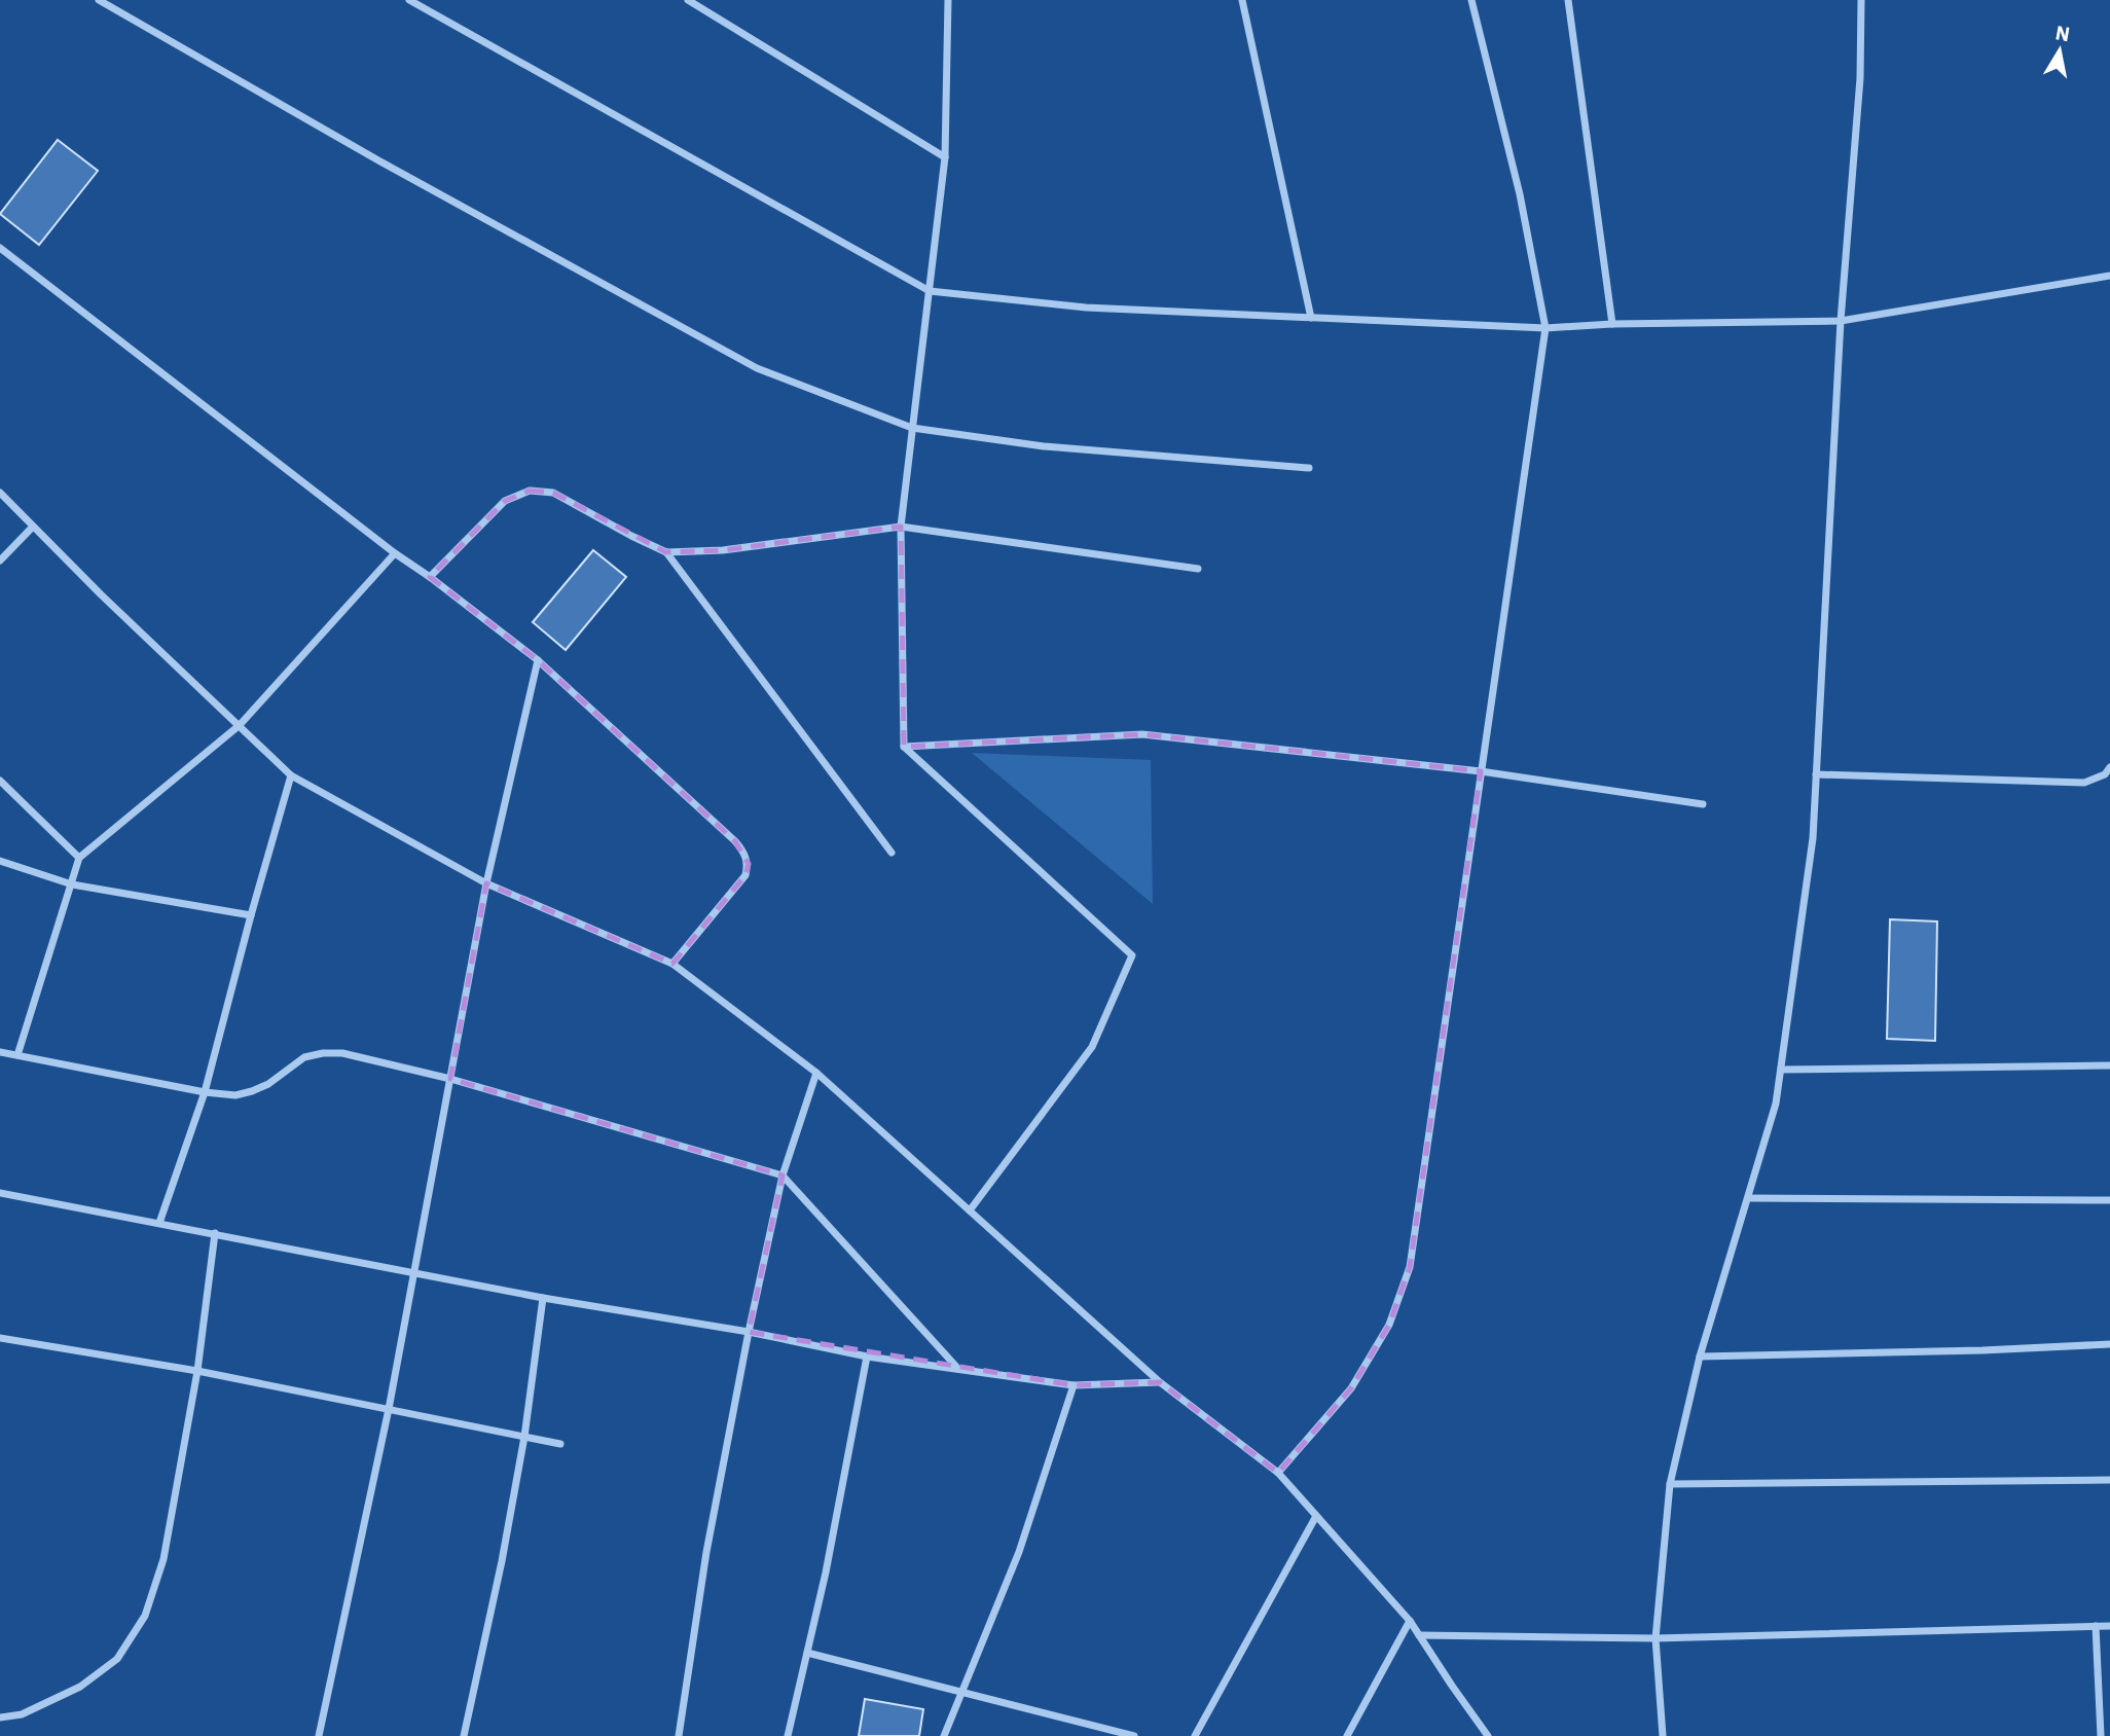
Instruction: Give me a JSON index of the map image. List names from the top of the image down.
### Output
{
  "north": "top"
}
